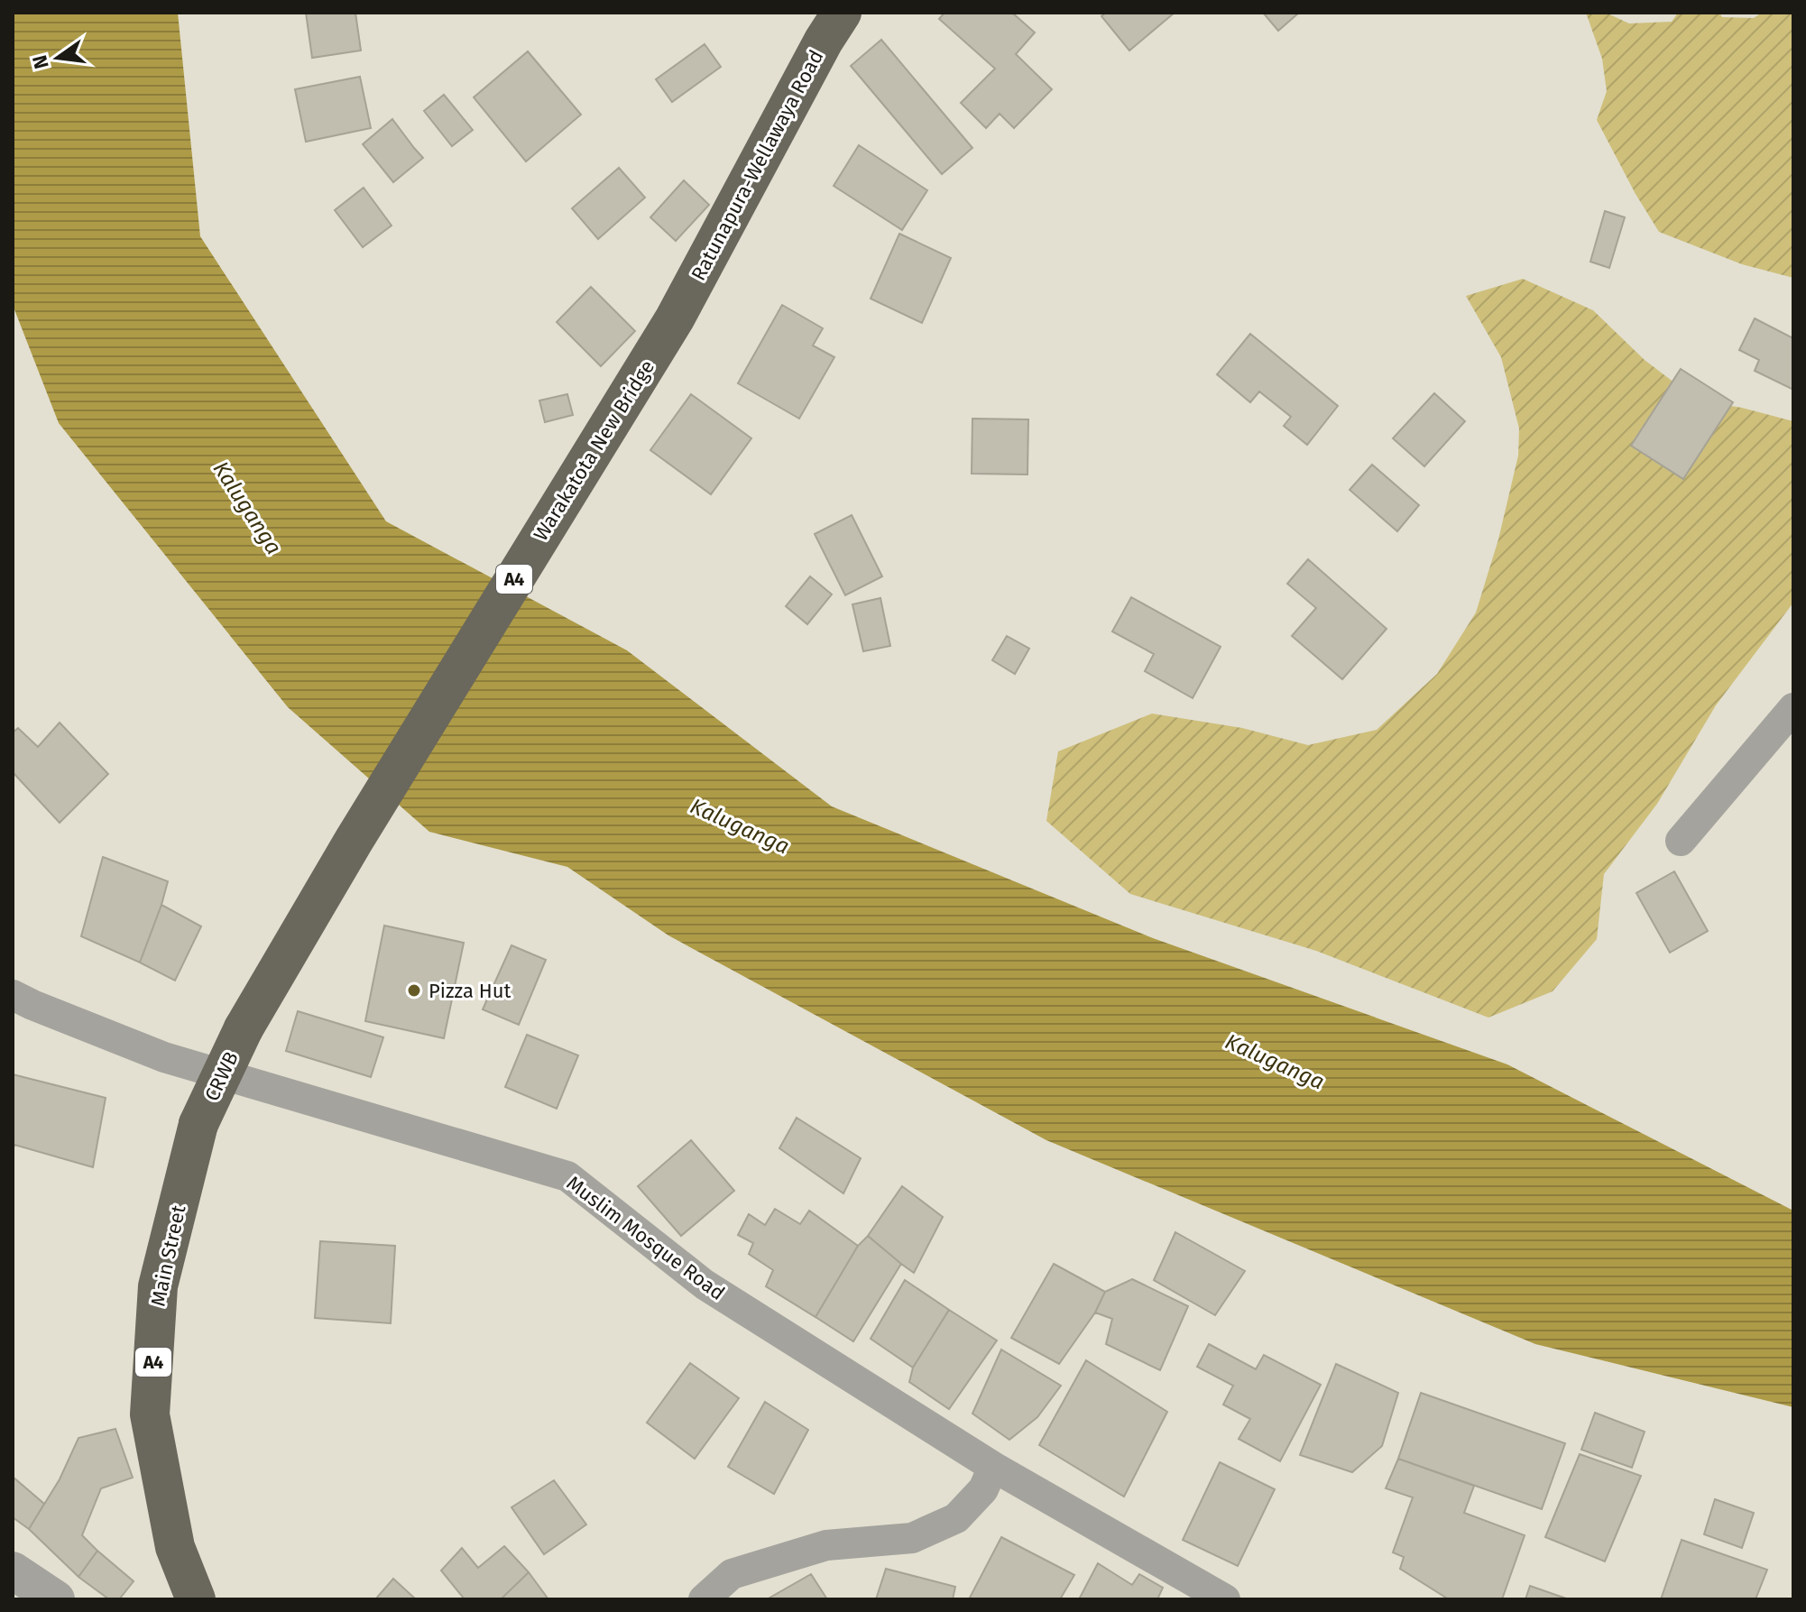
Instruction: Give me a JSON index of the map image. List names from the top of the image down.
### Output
{
  "streets": {
    "highway": [
      "Ratunapura-Wellawaya Road",
      "Warakatota New Bridge",
      "A4",
      "CRWB",
      "Main Street"
    ],
    "street": ["Muslim Mosque Road"]
  },
  "crossings": [
    ["Ratunapura-Wellawaya Road", "Warakatota New Bridge"],
    ["Warakatota New Bridge", "CRWB"],
    ["CRWB", "Main Street"]
  ],
  "water": ["Kaluganga"],
  "places": ["Pizza Hut"],
  "north": "left"
}
